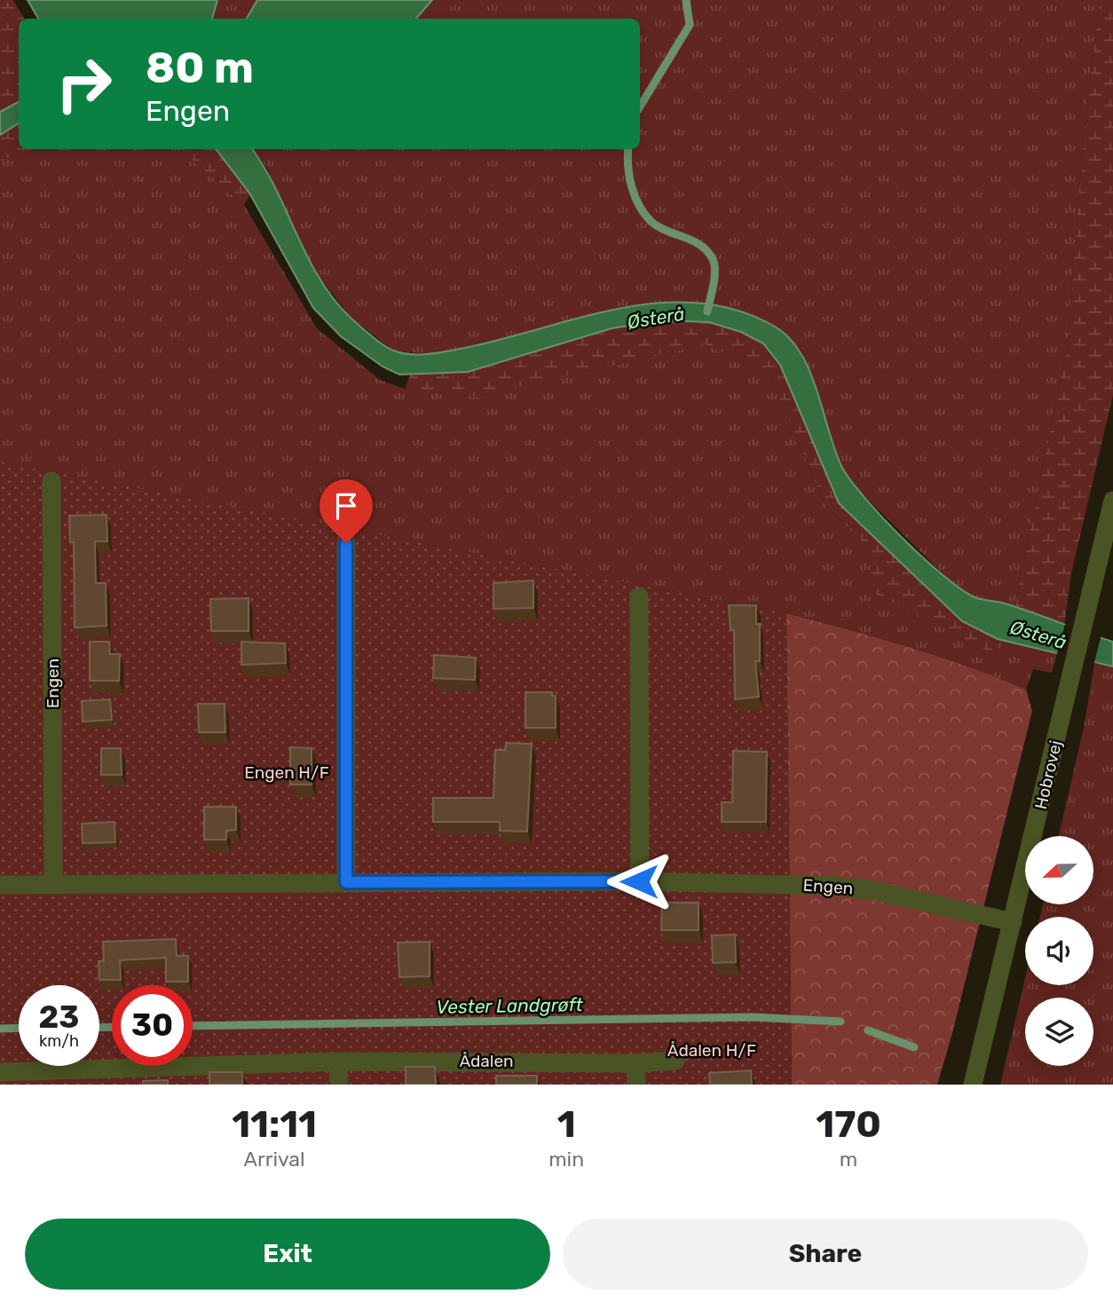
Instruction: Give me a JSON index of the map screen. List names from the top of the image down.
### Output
{
  "streets": {
    "street": ["Engen", "Hobrovej", "Ådalen"]
  },
  "crossings": [
    ["Engen", "Hobrovej"]
  ],
  "water": ["Østerå", "Vester Landgrøft"],
  "parks": ["Engen H/F", "Ådalen H/F"],
  "north": "left",
  "page": {
    "turn": ["80 m", "Engen"],
    "speed": "23 km/h",
    "limit": "30",
    "eta": [
      "11:11",
      "Arrival",
      "1",
      "min",
      "170",
      "m"
    ],
    "buttons": ["Exit", "Share"]
  }
}
